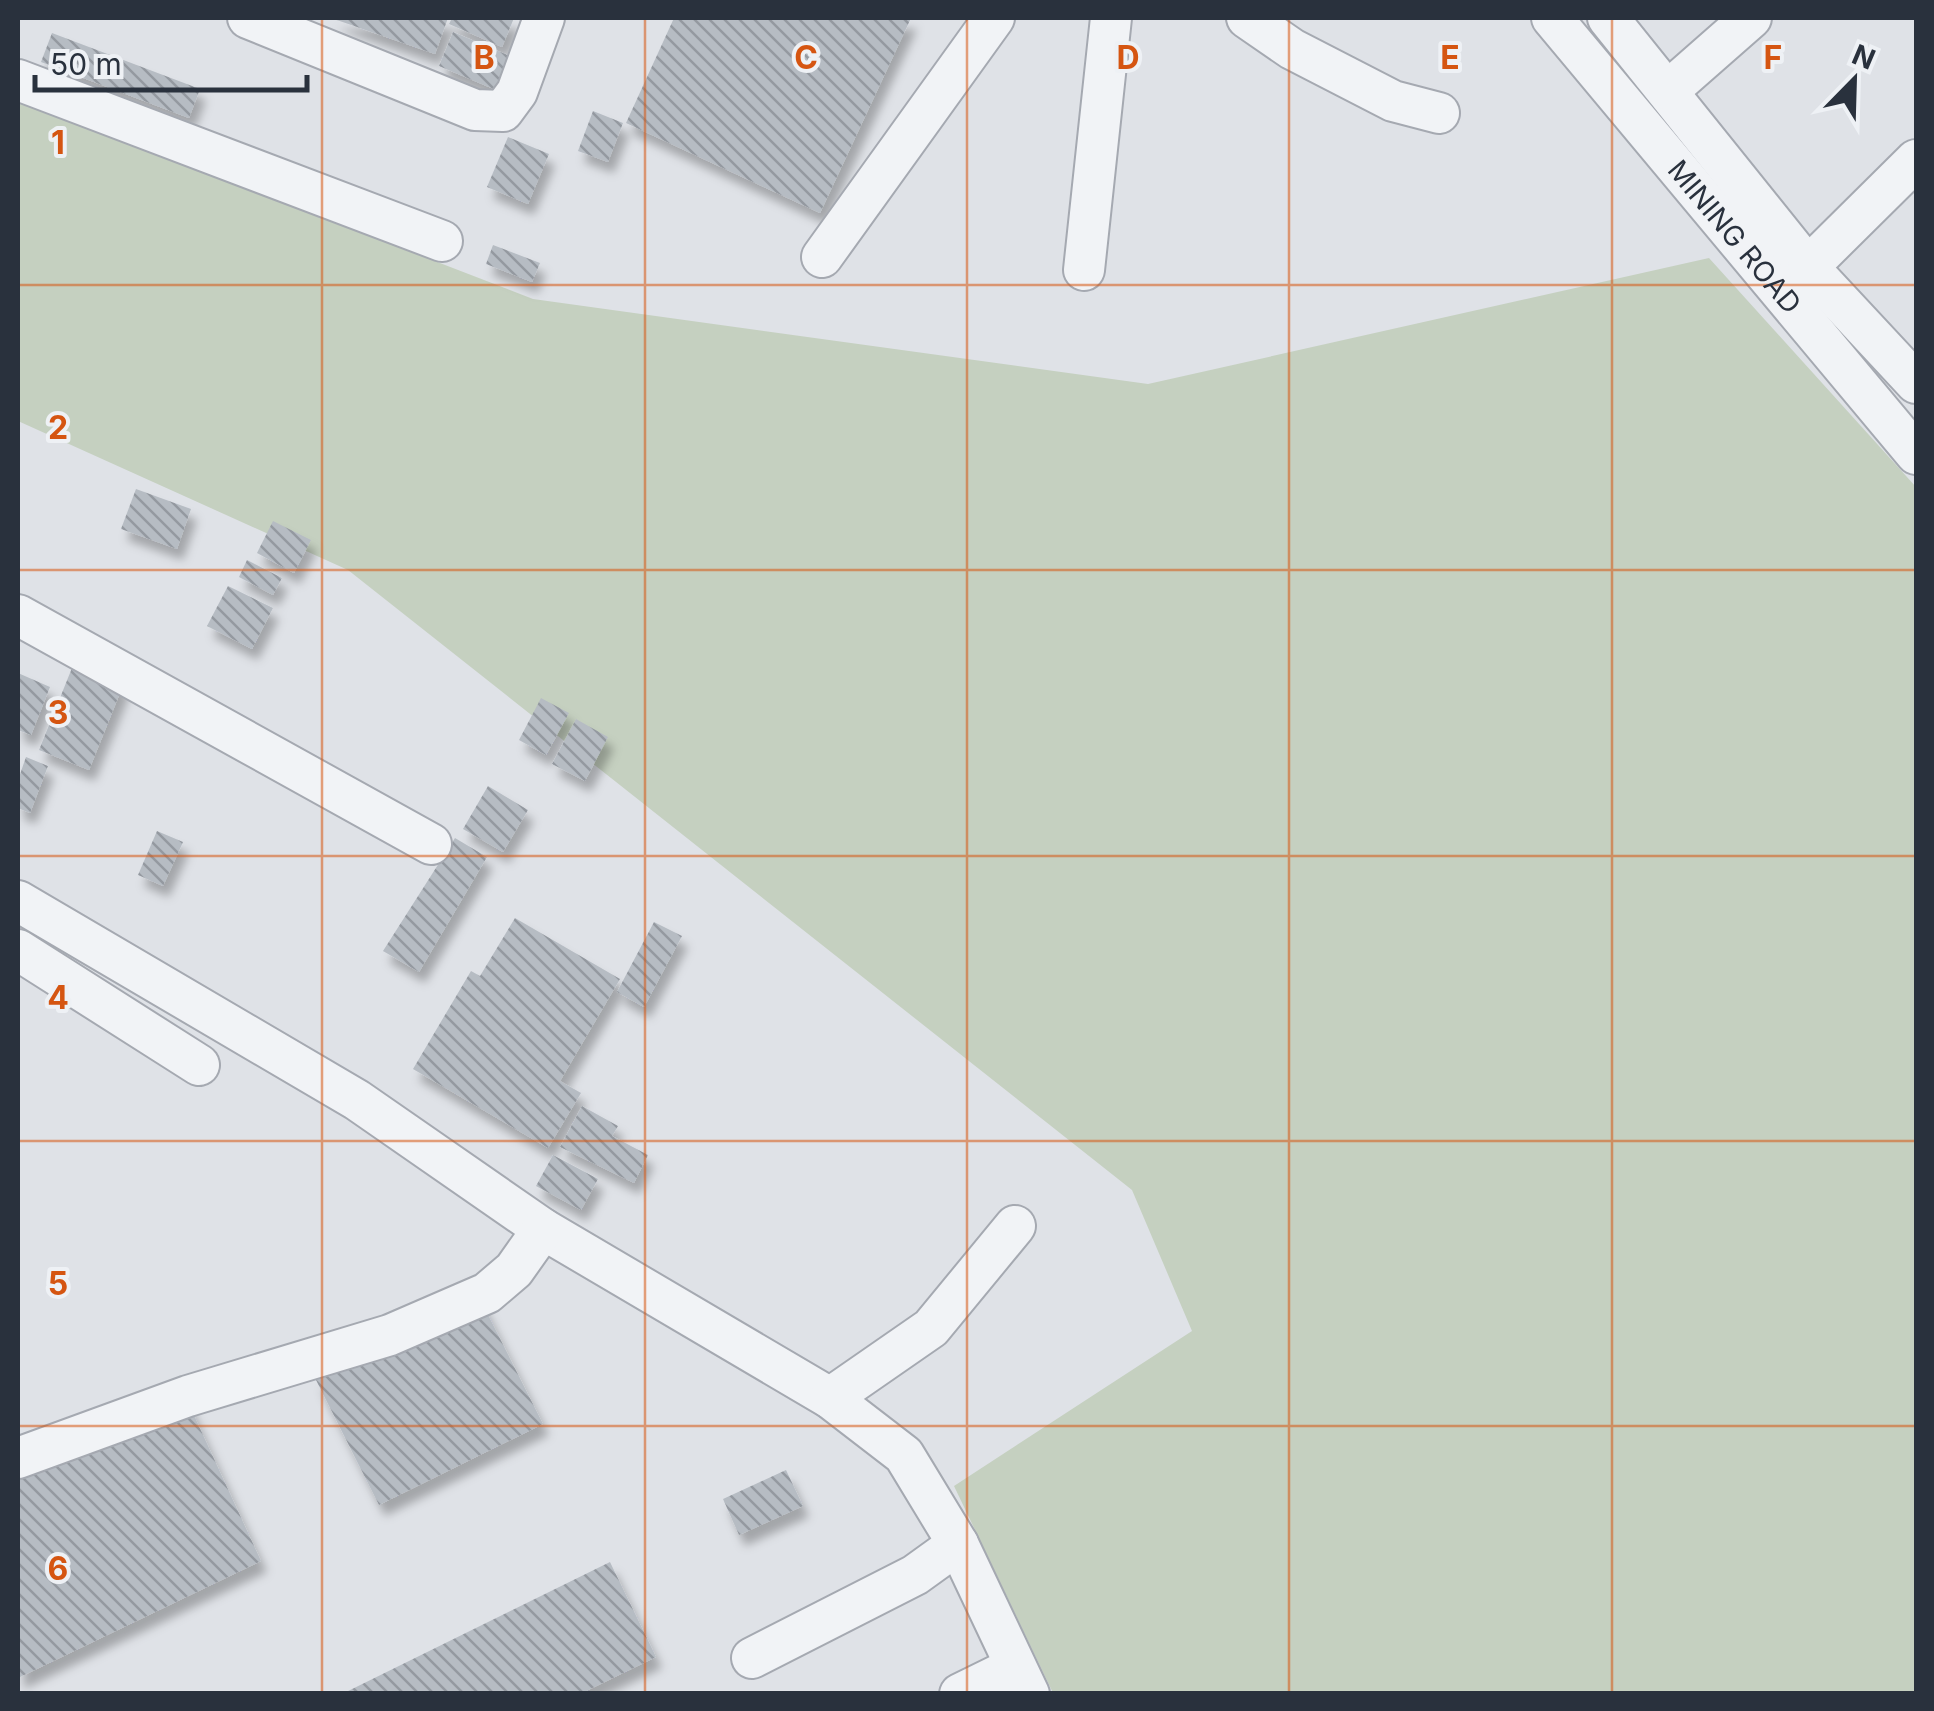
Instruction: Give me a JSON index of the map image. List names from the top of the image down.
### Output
{
  "streets": {
    "street": ["MINING ROAD"]
  },
  "scale_bar": "50 m",
  "north": "top right",
  "grid": {
    "columns": [
      "B",
      "C",
      "D",
      "E",
      "F"
    ],
    "rows": [
      "1",
      "2",
      "3",
      "4",
      "5",
      "6"
    ]
  }
}
